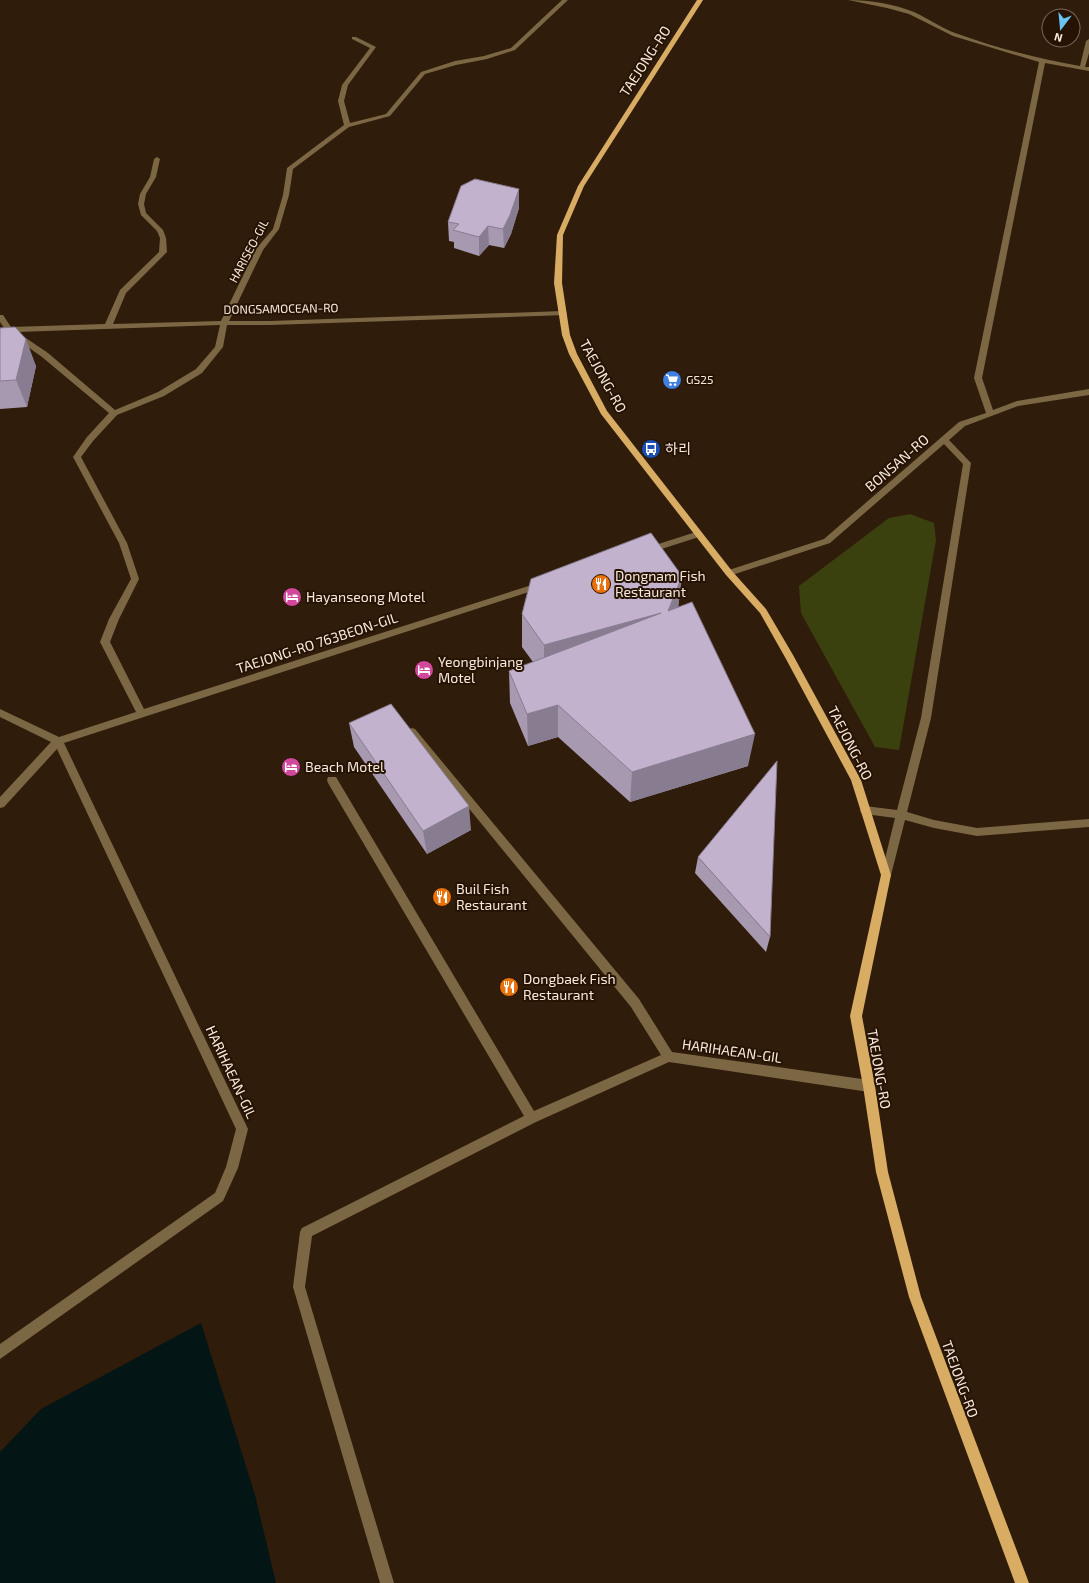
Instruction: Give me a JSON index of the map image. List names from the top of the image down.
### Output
{
  "streets": {
    "main road": ["TAEJONG-RO"],
    "street": [
      "HARISEO-GIL",
      "DONGSAMOCEAN-RO",
      "BONSAN-RO",
      "TAEJONG-RO 763BEON-GIL",
      "HARIHAEAN-GIL"
    ]
  },
  "crossings": [
    ["TAEJONG-RO", "DONGSAMOCEAN-RO"],
    ["TAEJONG-RO", "BONSAN-RO"],
    ["TAEJONG-RO", "HARIHAEAN-GIL"],
    ["HARISEO-GIL", "DONGSAMOCEAN-RO"],
    ["HARISEO-GIL", "TAEJONG-RO 763BEON-GIL"],
    ["TAEJONG-RO 763BEON-GIL", "HARIHAEAN-GIL"]
  ],
  "places": {
    "supermarket": ["GS25"],
    "bus stop": ["하리"],
    "restaurant": ["Dongnam Fish Restaurant", "Buil Fish Restaurant", "Dongbaek Fish Restaurant"],
    "hotel": ["Hayanseong Motel", "Yeongbinjang Motel", "Beach Motel"]
  },
  "north": "bottom"
}
